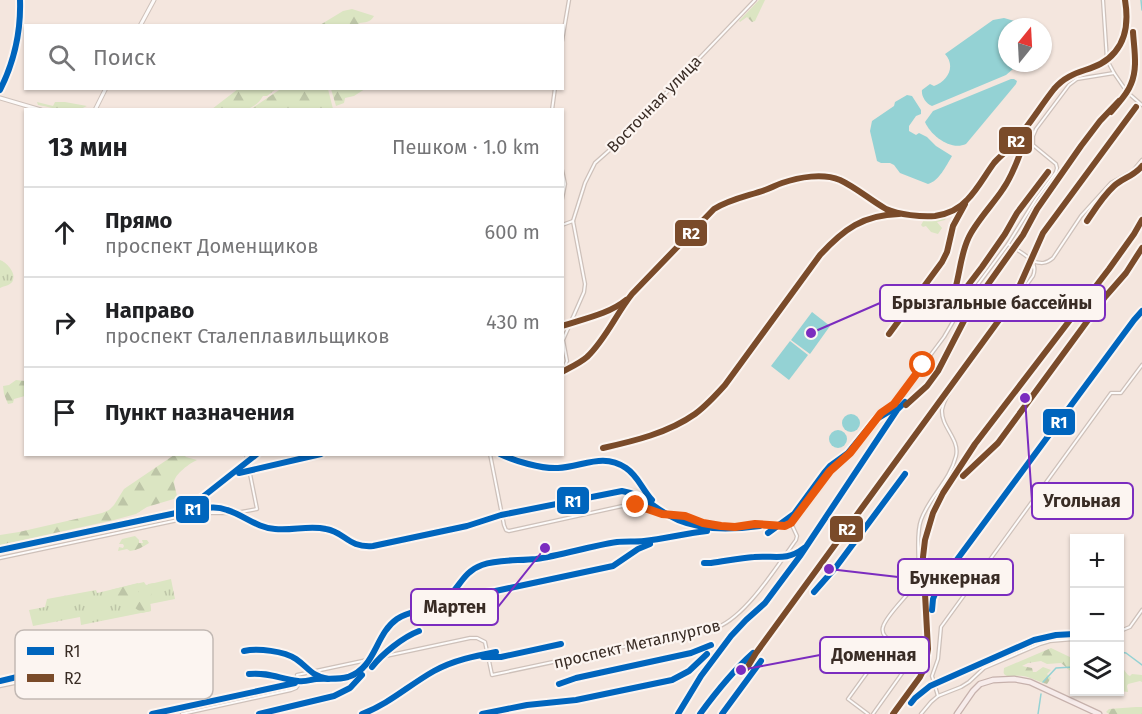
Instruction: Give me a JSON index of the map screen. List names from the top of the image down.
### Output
{
  "streets": {
    "street": ["Восточная улица", "проспект Металлургов"]
  },
  "places": [
    "Брызгальные бассейны",
    "Угольная",
    "Мартен",
    "Бункерная",
    "Доменная"
  ],
  "lines": ["transit line R1", "transit line R2"],
  "legend": ["R1", "R2"],
  "north": "top",
  "page": {
    "search": "Поиск",
    "heading": ["13 мин", "Пешком · 1.0 km"],
    "list": [
      ["Прямо", "проспект Доменщиков", "600 m"],
      ["Направо", "проспект Сталеплавильщиков", "430 m"],
      "Пункт назначения"
    ],
    "map_buttons": ["+", "−"]
  }
}
